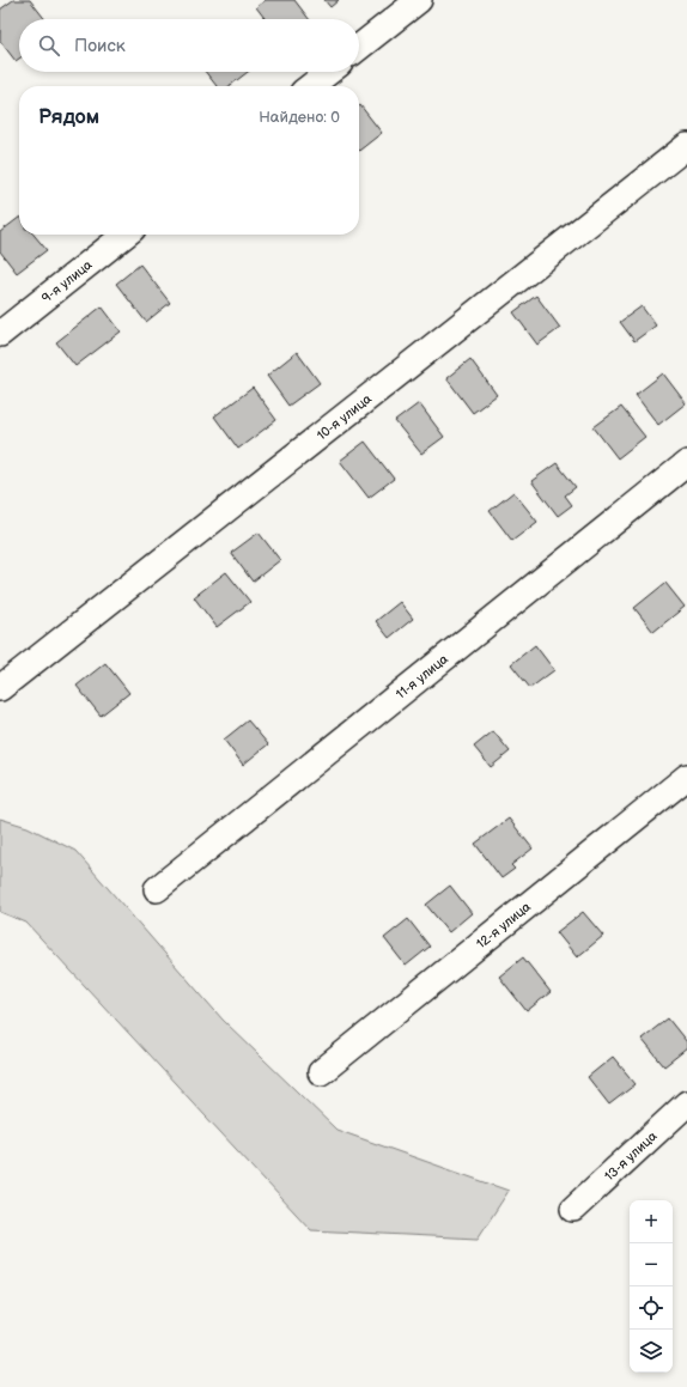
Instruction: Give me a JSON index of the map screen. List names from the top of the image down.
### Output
{
  "streets": {
    "street": [
      "9-я улица",
      "10-я улица",
      "11-я улица",
      "12-я улица",
      "13-я улица"
    ]
  },
  "page": {
    "search": "Поиск",
    "heading": ["Рядом", "Найдено: 0"],
    "map_buttons": ["+", "−"]
  }
}
